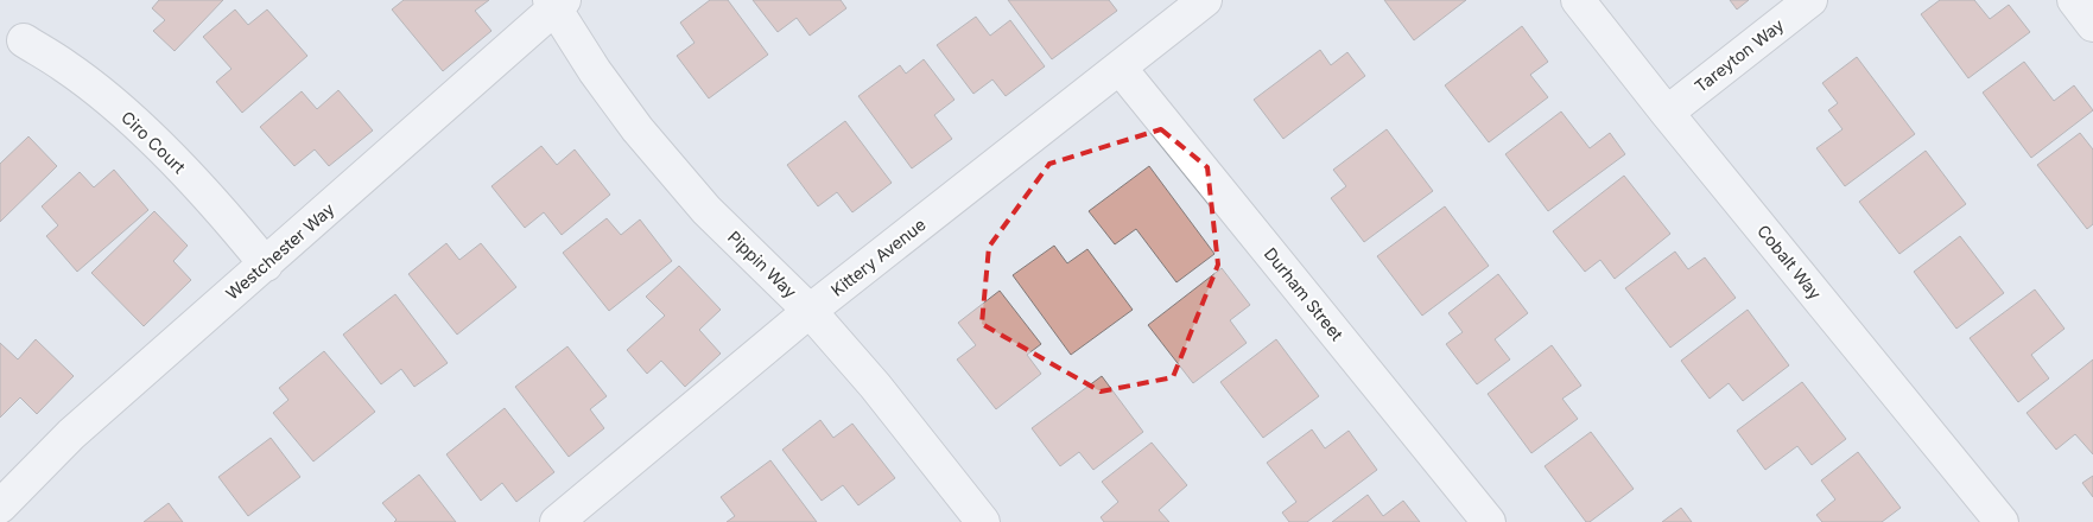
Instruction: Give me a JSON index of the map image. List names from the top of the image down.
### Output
{
  "streets": {
    "street": [
      "Tareyton Way",
      "Ciro Court",
      "Westchester Way",
      "Kittery Avenue",
      "Cobalt Way",
      "Pippin Way",
      "Durham Street"
    ]
  },
  "crossings": [
    ["Tareyton Way", "Cobalt Way"],
    ["Ciro Court", "Westchester Way"],
    ["Westchester Way", "Pippin Way"],
    ["Kittery Avenue", "Pippin Way"],
    ["Kittery Avenue", "Durham Street"]
  ]
}
